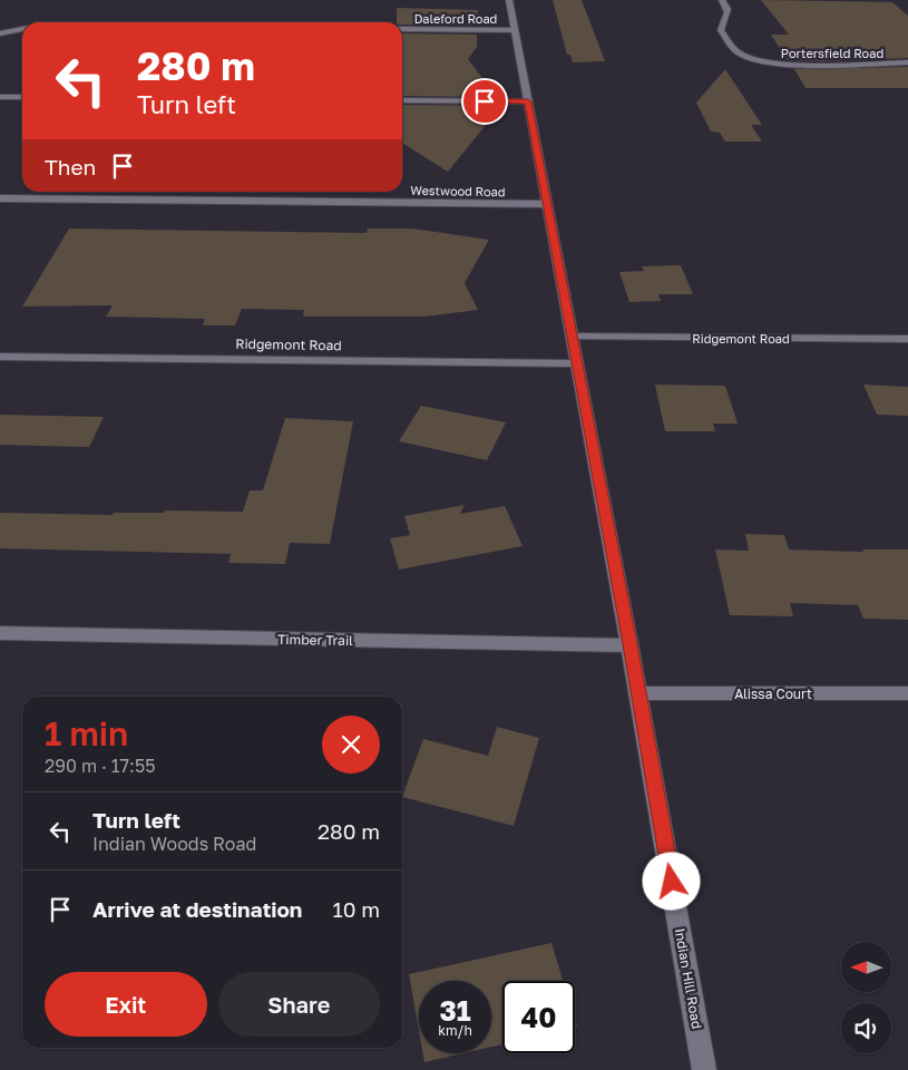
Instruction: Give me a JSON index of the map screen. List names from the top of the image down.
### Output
{
  "streets": {
    "street": [
      "Daleford Road",
      "Portersfield Road",
      "Westwood Road",
      "Ridgemont Road",
      "Timber Trail",
      "Alissa Court",
      "Indian Hill Road"
    ]
  },
  "crossings": [
    ["Daleford Road", "Indian Hill Road"],
    ["Westwood Road", "Indian Hill Road"],
    ["Ridgemont Road", "Indian Hill Road"],
    ["Timber Trail", "Indian Hill Road"],
    ["Alissa Court", "Indian Hill Road"]
  ],
  "north": "left",
  "page": {
    "turn": ["280 m", "Turn left"],
    "then": "Then",
    "heading": ["1 min", "290 m · 17:55"],
    "list": [
      {
        "name": "Turn left",
        "note": "Indian Woods Road",
        "value": "280 m"
      },
      {
        "name": "Arrive at destination",
        "value": "10 m"
      }
    ],
    "buttons": ["Exit", "Share"],
    "speed": "31 km/h",
    "limit": "40"
  }
}
